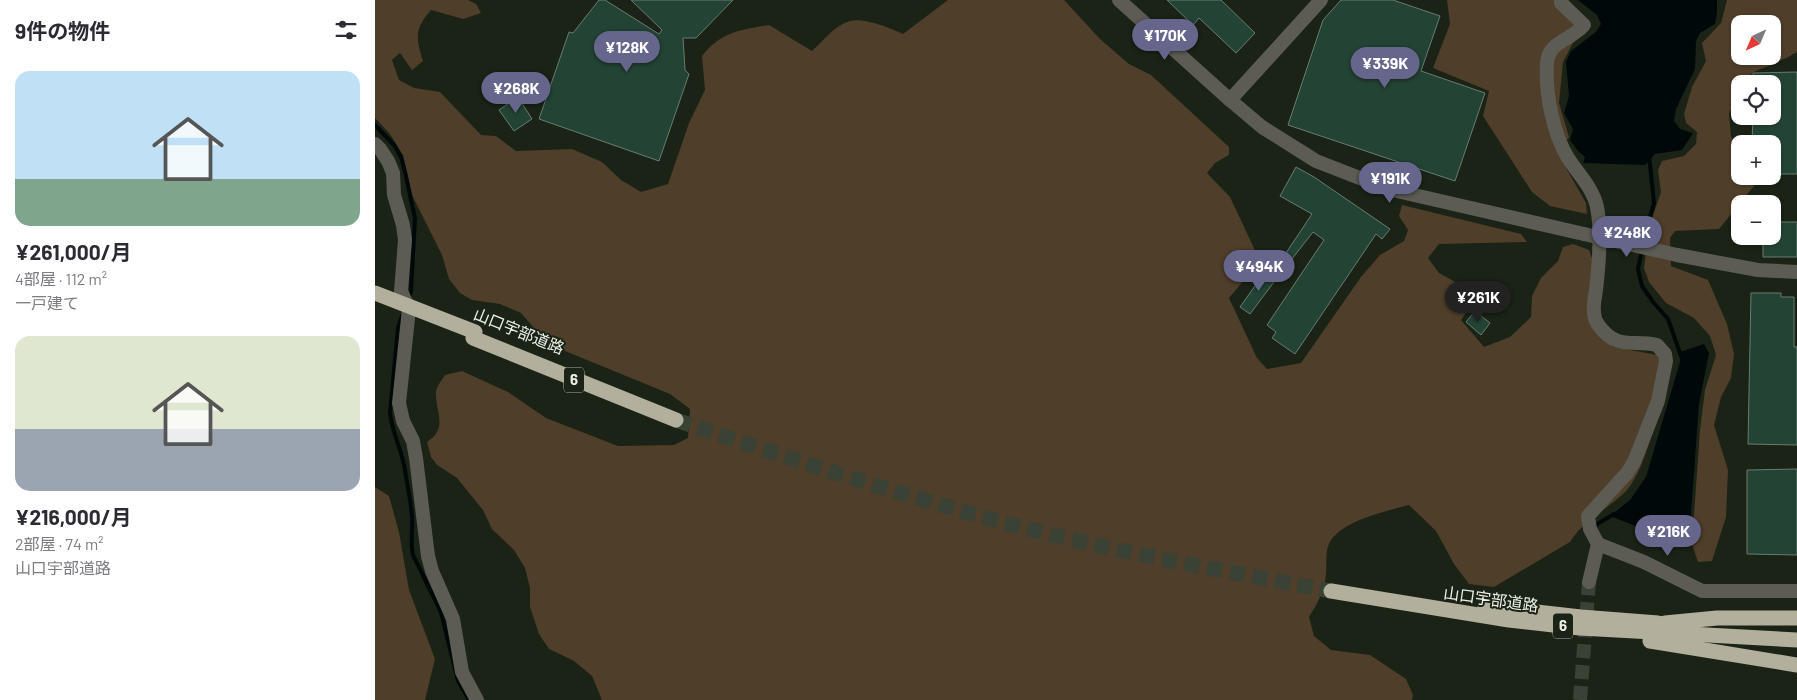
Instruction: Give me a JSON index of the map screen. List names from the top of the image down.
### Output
{
  "streets": {
    "highway": ["山口宇部道路", "6"]
  },
  "north": "bottom left",
  "page": {
    "heading": "9件の物件",
    "map_buttons": ["+", "−"],
    "price": [
      "¥170K",
      "¥128K",
      "¥339K",
      "¥268K",
      "¥191K",
      "¥248K",
      "¥494K",
      "¥261K",
      "¥216K"
    ],
    "list": [
      {
        "name": "¥261,000/月",
        "note": "4部屋 · 112 m² · 一戸建て"
      },
      {
        "name": "¥216,000/月",
        "note": "2部屋 · 74 m² · 山口宇部道路"
      }
    ]
  }
}
